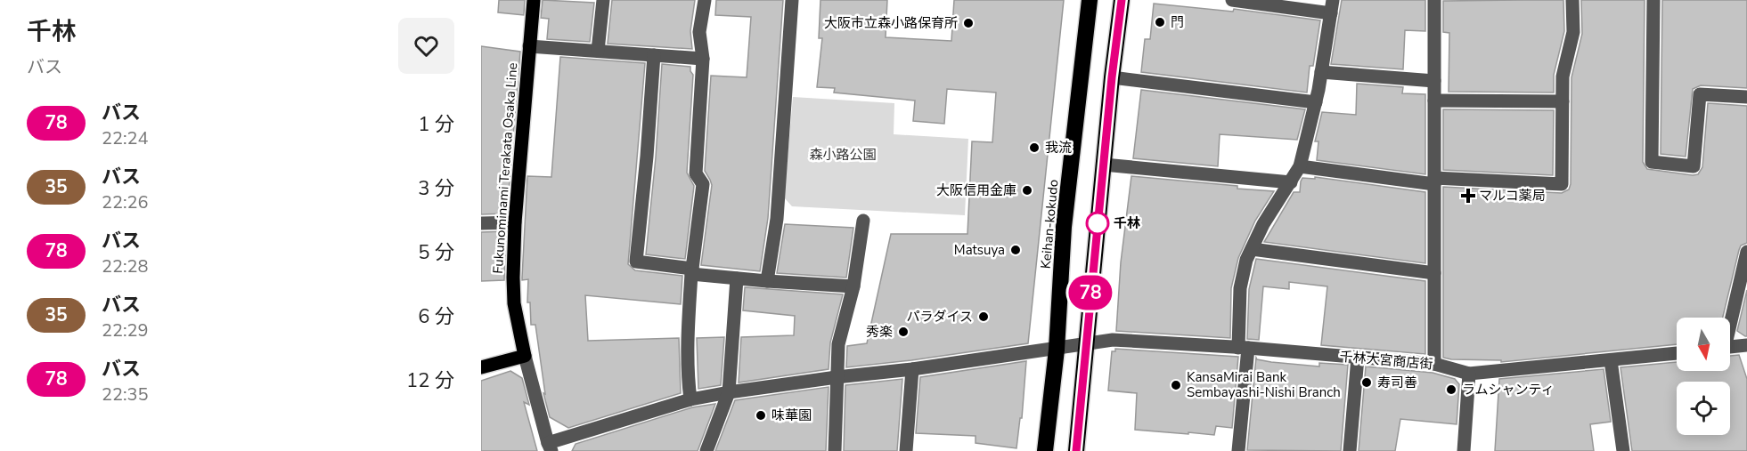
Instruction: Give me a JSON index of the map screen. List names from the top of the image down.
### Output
{
  "streets": {
    "highway": ["Keihan-kokudo"],
    "main road": ["Fukunominami Terakata Osaka Line"],
    "street": ["千林大宮商店街"]
  },
  "crossings": [
    ["Keihan-kokudo", "千林大宮商店街"]
  ],
  "parks": ["森小路公園"],
  "places": {
    "other": [
      "門",
      "大阪市立森小路保育所",
      "我流",
      "大阪信用金庫",
      "千林",
      "Matsuya",
      "パラダイス",
      "秀楽",
      "寿司善",
      "KansaMirai Bank Sembayashi-Nishi Branch",
      "ラムシャンティ",
      "味華園"
    ],
    "health": ["マルコ薬局"]
  },
  "lines": ["bus line 78"],
  "north": "bottom",
  "page": {
    "heading": ["千林", "バス"],
    "on_map": "78",
    "list": [
      {
        "mark": "78",
        "name": "バス",
        "note": "22:24",
        "value": "1 分"
      },
      {
        "mark": "35",
        "name": "バス",
        "note": "22:26",
        "value": "3 分"
      },
      {
        "mark": "78",
        "name": "バス",
        "note": "22:28",
        "value": "5 分"
      },
      {
        "mark": "35",
        "name": "バス",
        "note": "22:29",
        "value": "6 分"
      },
      {
        "mark": "78",
        "name": "バス",
        "note": "22:35",
        "value": "12 分"
      }
    ]
  }
}
